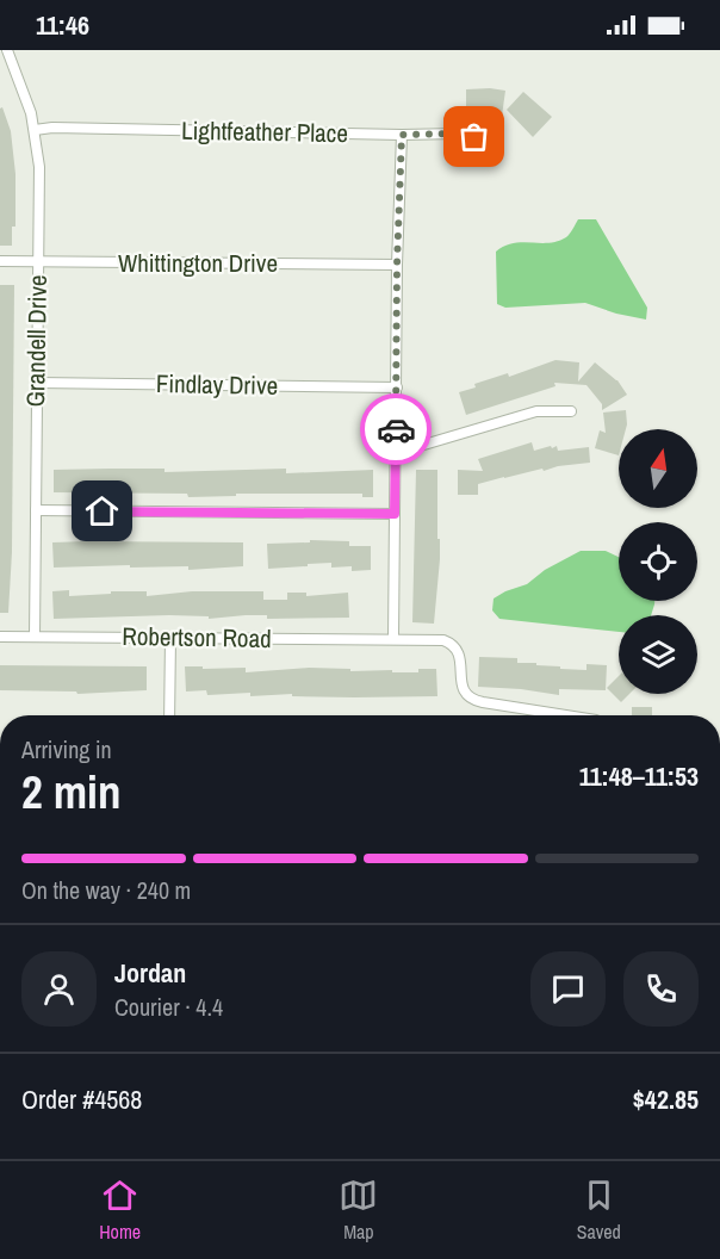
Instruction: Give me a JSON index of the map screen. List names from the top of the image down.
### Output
{
  "streets": {
    "street": [
      "Lightfeather Place",
      "Whittington Drive",
      "Grandell Drive",
      "Findlay Drive",
      "Robertson Road"
    ]
  },
  "crossings": [
    ["Lightfeather Place", "Grandell Drive"],
    ["Whittington Drive", "Grandell Drive"],
    ["Grandell Drive", "Findlay Drive"],
    ["Grandell Drive", "Robertson Road"]
  ],
  "north": "top",
  "page": {
    "status": "11:46",
    "heading": ["2 min", "Arriving in", "11:48–11:53"],
    "panel": [
      "Jordan",
      "Courier · 4.4",
      "Order #4568",
      "$42.85"
    ],
    "bar": "On the way · 240 m",
    "tabs": ["Home", "Map", "Saved"]
  }
}
